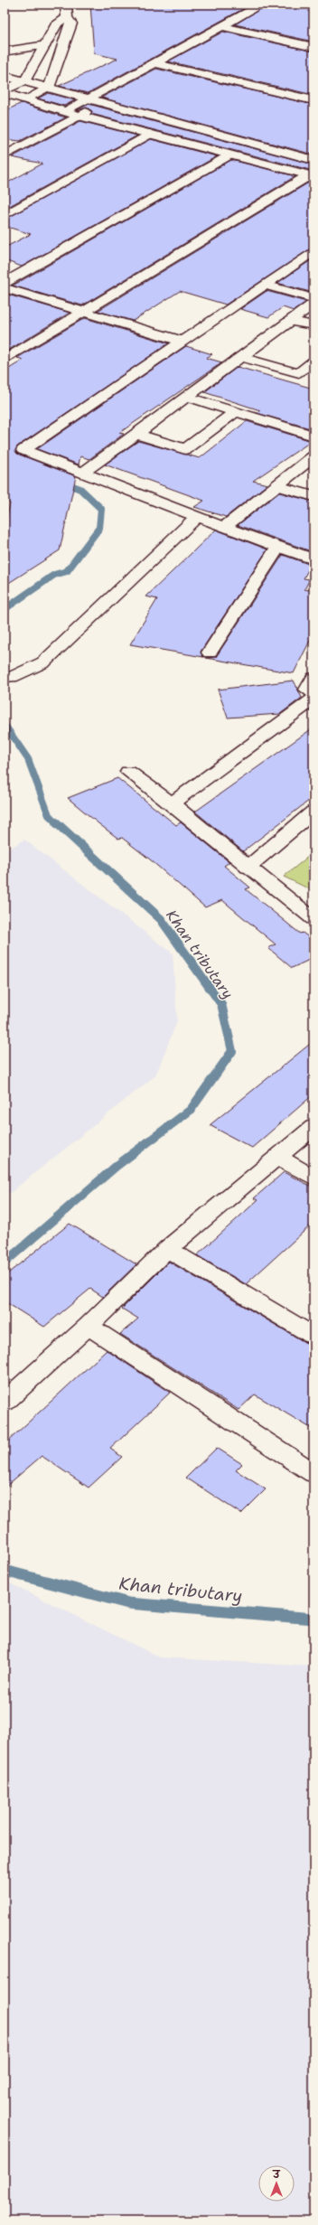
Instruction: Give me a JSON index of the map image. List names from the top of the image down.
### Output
{
  "water": ["Khan tributary"],
  "north": "top"
}
